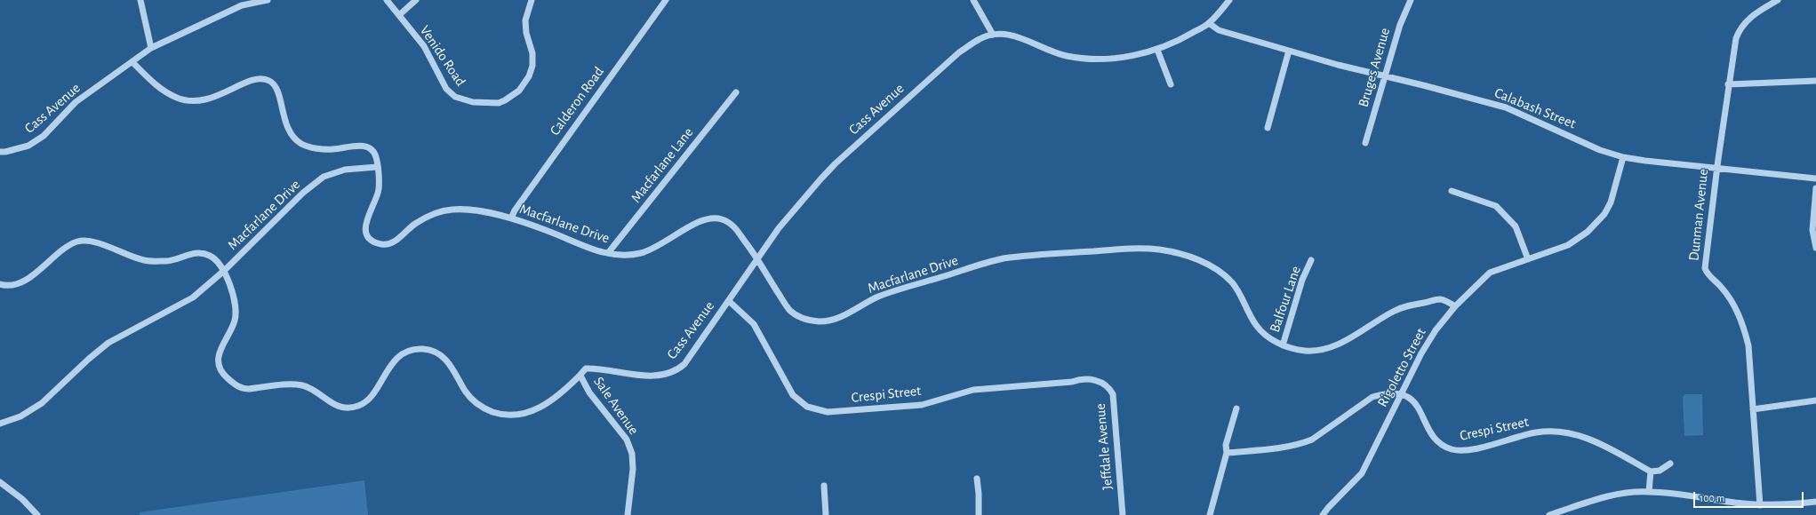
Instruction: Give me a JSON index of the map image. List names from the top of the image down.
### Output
{
  "streets": {
    "street": [
      "Venido Road",
      "Bruges Avenue",
      "Calderon Road",
      "Cass Avenue",
      "Calabash Street",
      "Macfarlane Lane",
      "Macfarlane Drive",
      "Dunman Avenue",
      "Balfour Lane",
      "Rigoletto Street",
      "Crespi Street",
      "Sale Avenue",
      "Jeffdale Avenue"
    ]
  },
  "crossings": [
    ["Bruges Avenue", "Calabash Street"],
    ["Calderon Road", "Macfarlane Drive"],
    ["Cass Avenue", "Calabash Street"],
    ["Cass Avenue", "Macfarlane Drive"],
    ["Cass Avenue", "Crespi Street"],
    ["Cass Avenue", "Sale Avenue"],
    ["Calabash Street", "Dunman Avenue"],
    ["Calabash Street", "Rigoletto Street"],
    ["Macfarlane Lane", "Macfarlane Drive"],
    ["Macfarlane Drive", "Balfour Lane"],
    ["Macfarlane Drive", "Rigoletto Street"],
    ["Rigoletto Street", "Crespi Street"],
    ["Crespi Street", "Jeffdale Avenue"]
  ],
  "scale_bar": "100 m"
}
